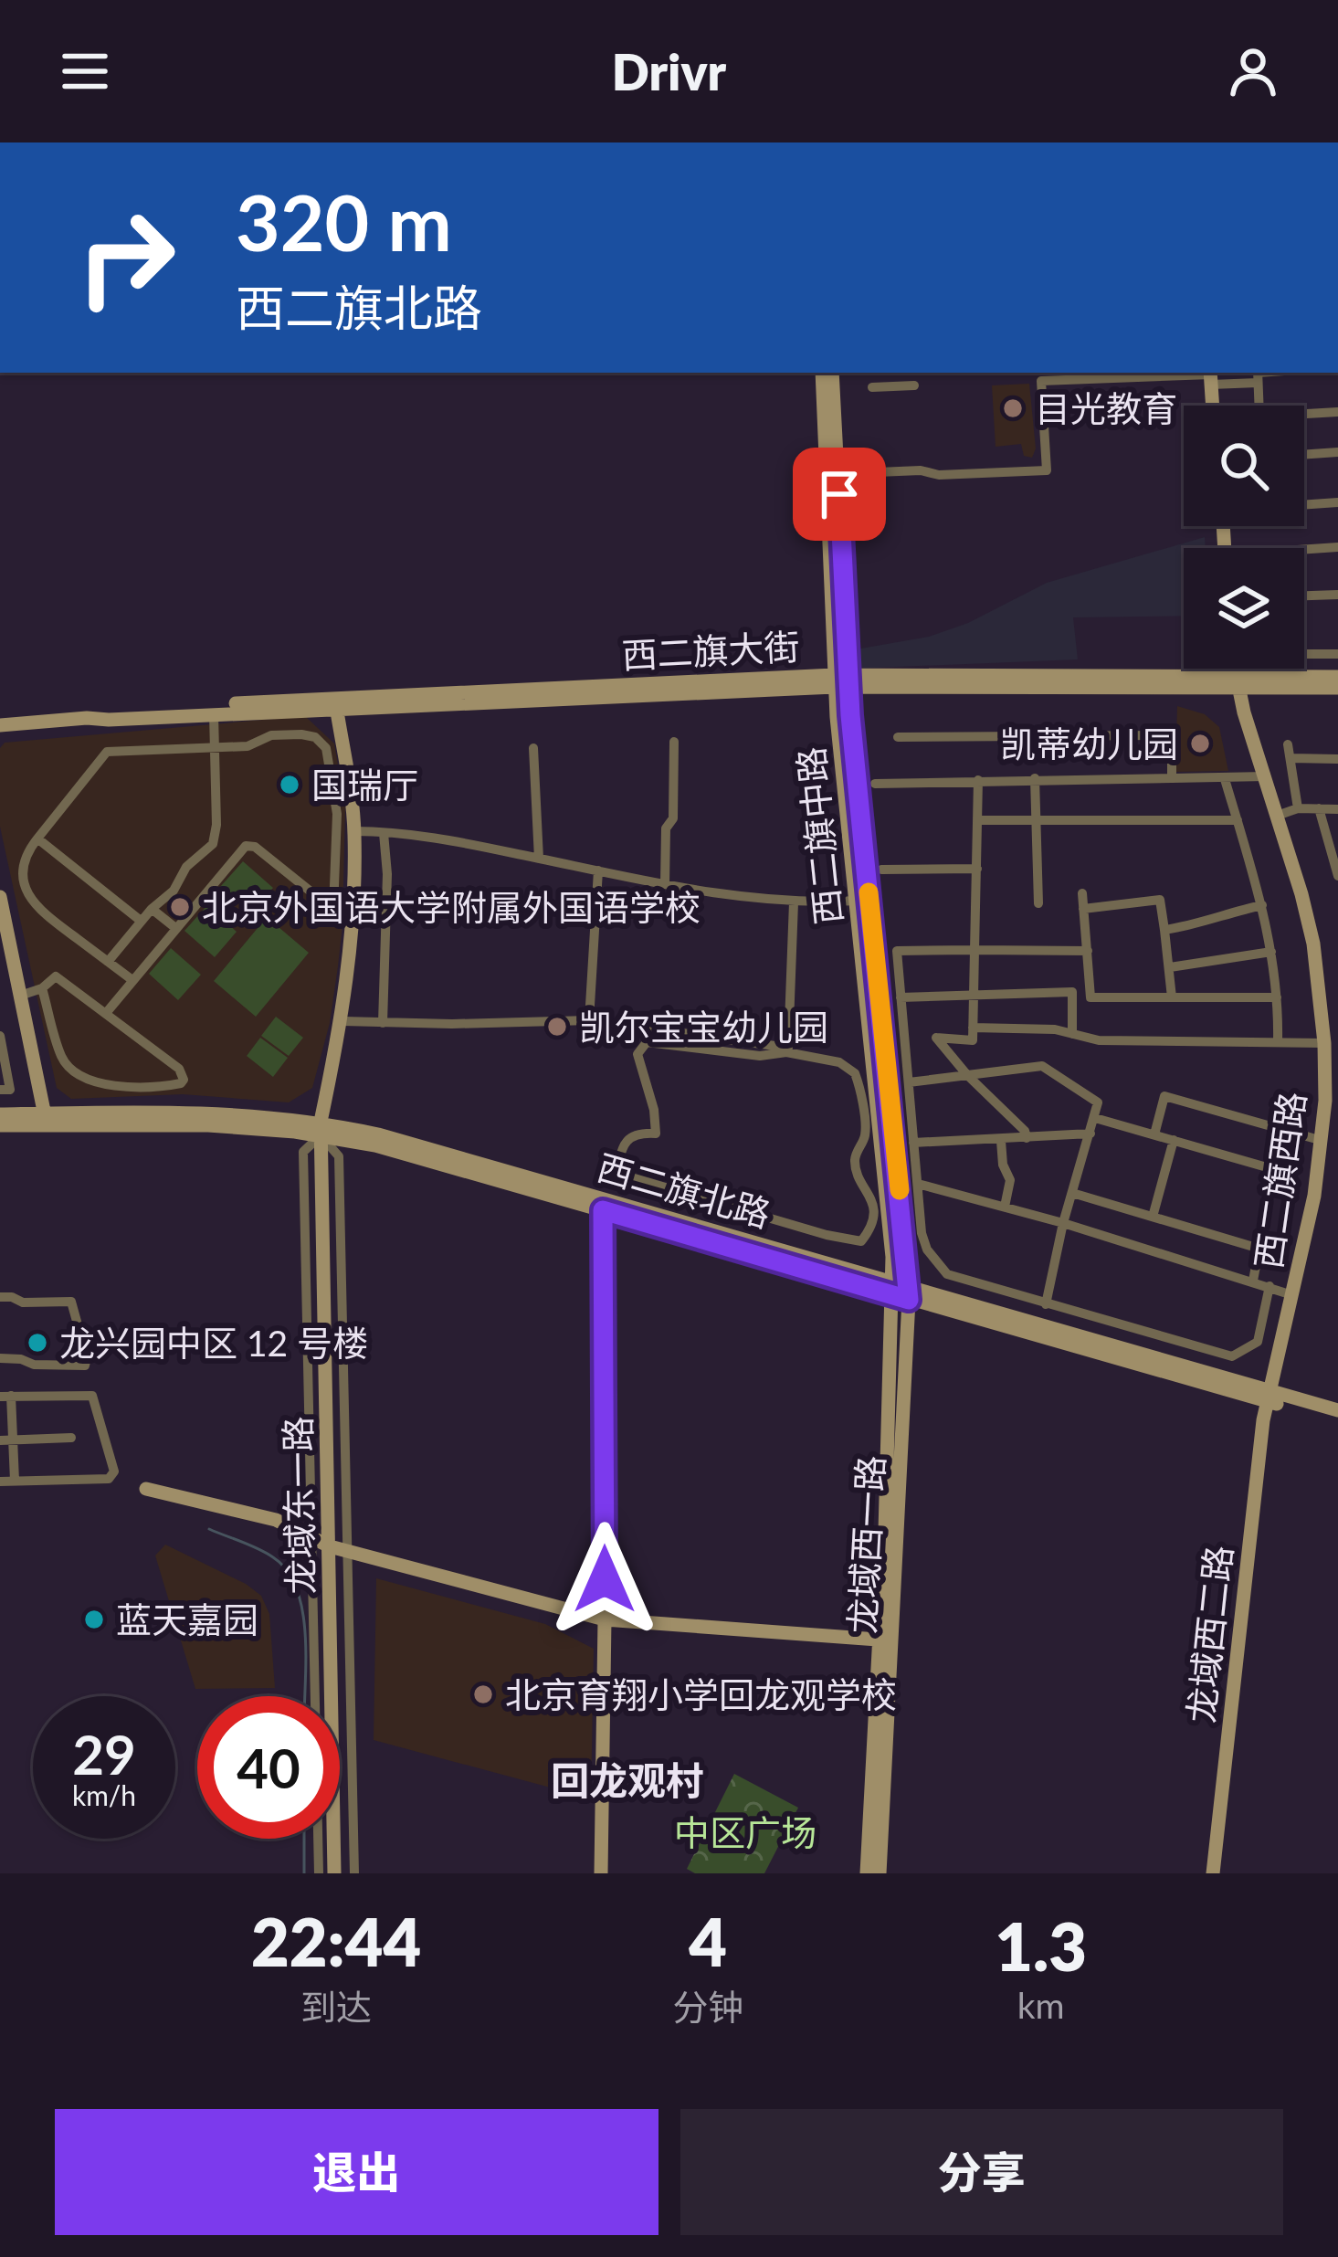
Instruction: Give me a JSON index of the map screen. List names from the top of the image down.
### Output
{
  "streets": {
    "main road": [
      "西二旗大街",
      "西二旗中路",
      "西二旗西路",
      "西二旗北路",
      "龙域东一路",
      "龙域西一路",
      "龙域西二路"
    ]
  },
  "crossings": [
    ["西二旗大街", "西二旗中路"],
    ["西二旗大街", "西二旗西路"],
    ["西二旗大街", "龙域东一路"],
    ["西二旗中路", "西二旗北路"],
    ["西二旗中路", "龙域西一路"],
    ["西二旗西路", "西二旗北路"],
    ["西二旗西路", "龙域西二路"],
    ["西二旗北路", "龙域东一路"],
    ["西二旗北路", "龙域西一路"],
    ["西二旗北路", "龙域西二路"]
  ],
  "districts": ["回龙观村"],
  "parks": ["中区广场"],
  "places": [
    "目光教育",
    "凯蒂幼儿园",
    "国瑞厅",
    "北京外国语大学附属外国语学校",
    "凯尔宝宝幼儿园",
    "龙兴园中区 12 号楼",
    "蓝天嘉园",
    "北京育翔小学回龙观学校"
  ],
  "page": {
    "header": "Drivr",
    "turn": ["320 m", "西二旗北路"],
    "speed": "29 km/h",
    "limit": "40",
    "eta": [
      "22:44",
      "到达",
      "4",
      "分钟",
      "1.3",
      "km"
    ],
    "buttons": ["退出", "分享"]
  }
}
